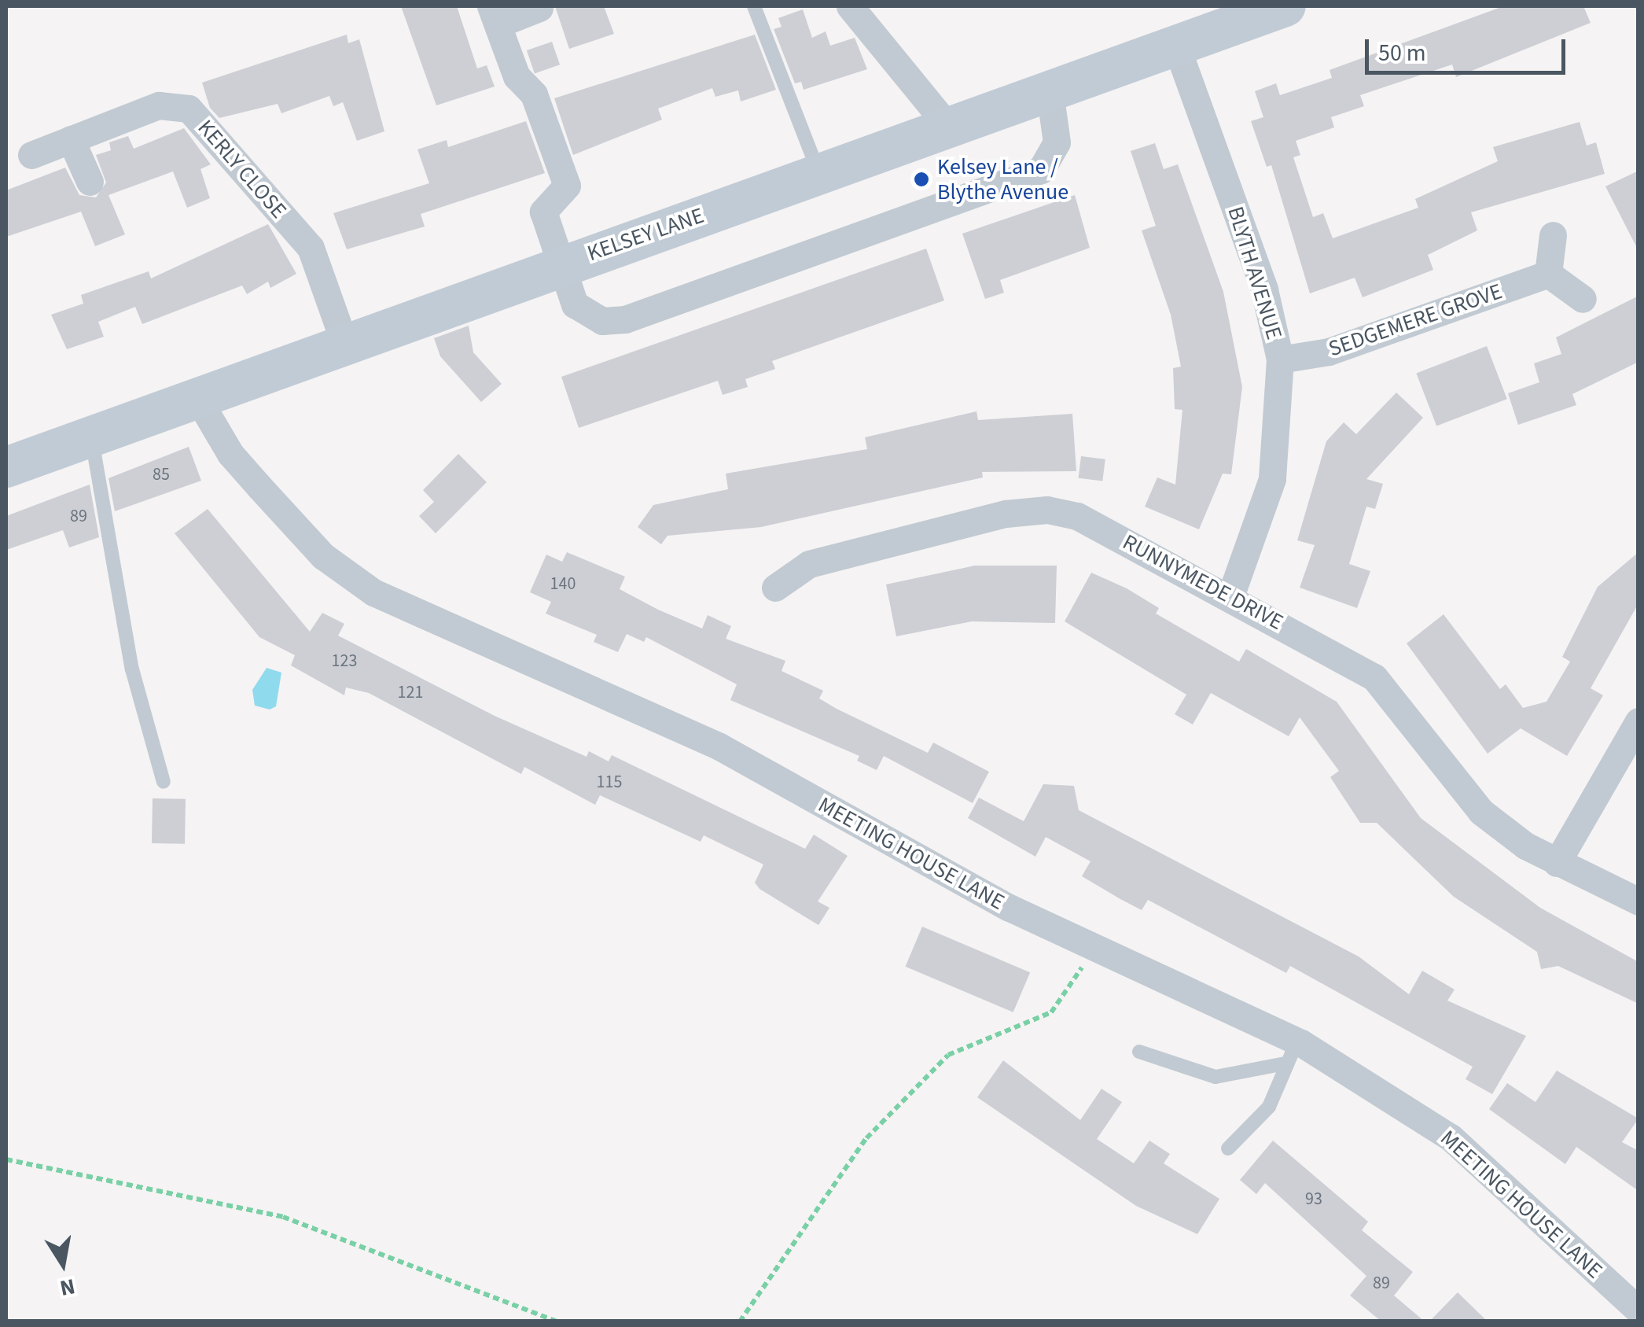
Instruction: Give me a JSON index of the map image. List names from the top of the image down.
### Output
{
  "streets": {
    "main road": ["KELSEY LANE"],
    "street": [
      "KERLY CLOSE",
      "BLYTH AVENUE",
      "SEDGEMERE GROVE",
      "RUNNYMEDE DRIVE",
      "MEETING HOUSE LANE"
    ]
  },
  "crossings": [
    ["KERLY CLOSE", "KELSEY LANE"],
    ["KELSEY LANE", "BLYTH AVENUE"],
    ["KELSEY LANE", "MEETING HOUSE LANE"],
    ["BLYTH AVENUE", "SEDGEMERE GROVE"],
    ["BLYTH AVENUE", "RUNNYMEDE DRIVE"]
  ],
  "places": ["Kelsey Lane / Blythe Avenue"],
  "house_numbers": [
    "85",
    "89",
    "140",
    "123",
    "121",
    "115",
    "93",
    "89"
  ],
  "scale_bar": "50 m",
  "north": "bottom"
}
